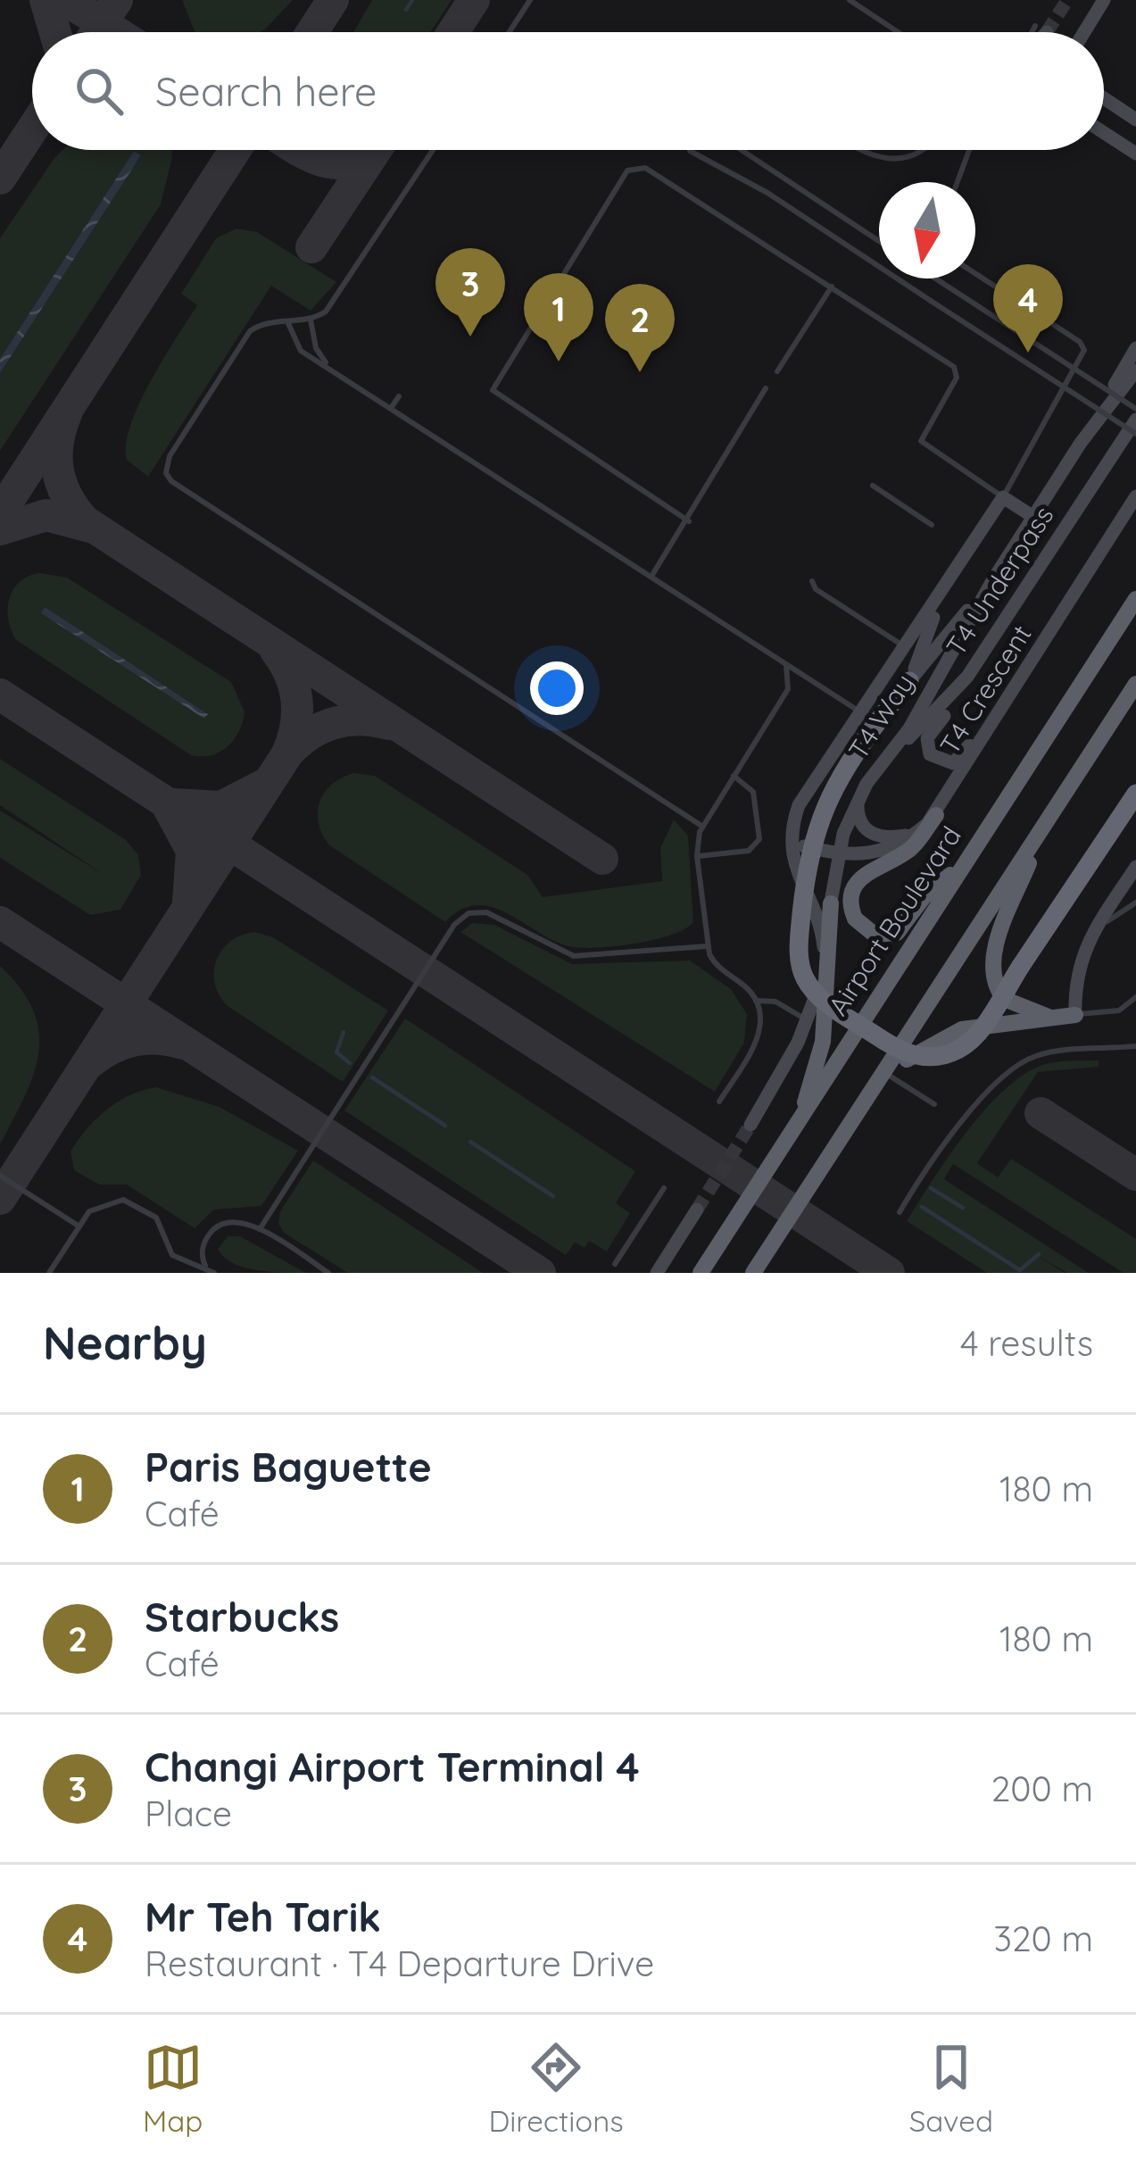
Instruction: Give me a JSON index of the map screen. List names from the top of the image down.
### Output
{
  "streets": {
    "highway": ["Airport Boulevard"],
    "main road": ["T4 Underpass", "T4 Crescent", "T4 Way"]
  },
  "crossings": [
    ["T4 Underpass", "T4 Way"],
    ["T4 Crescent", "T4 Way"]
  ],
  "north": "bottom",
  "page": {
    "search": "Search here",
    "pins": [
      "3",
      "4",
      "1",
      "2"
    ],
    "heading": ["Nearby", "4 results"],
    "list": [
      {
        "mark": "1",
        "name": "Paris Baguette",
        "note": "Café",
        "value": "180 m"
      },
      {
        "mark": "2",
        "name": "Starbucks",
        "note": "Café",
        "value": "180 m"
      },
      {
        "mark": "3",
        "name": "Changi Airport Terminal 4",
        "note": "Place",
        "value": "200 m"
      },
      {
        "mark": "4",
        "name": "Mr Teh Tarik",
        "note": "Restaurant · T4 Departure Drive",
        "value": "320 m"
      }
    ],
    "nav": ["Map", "Directions", "Saved"]
  }
}
